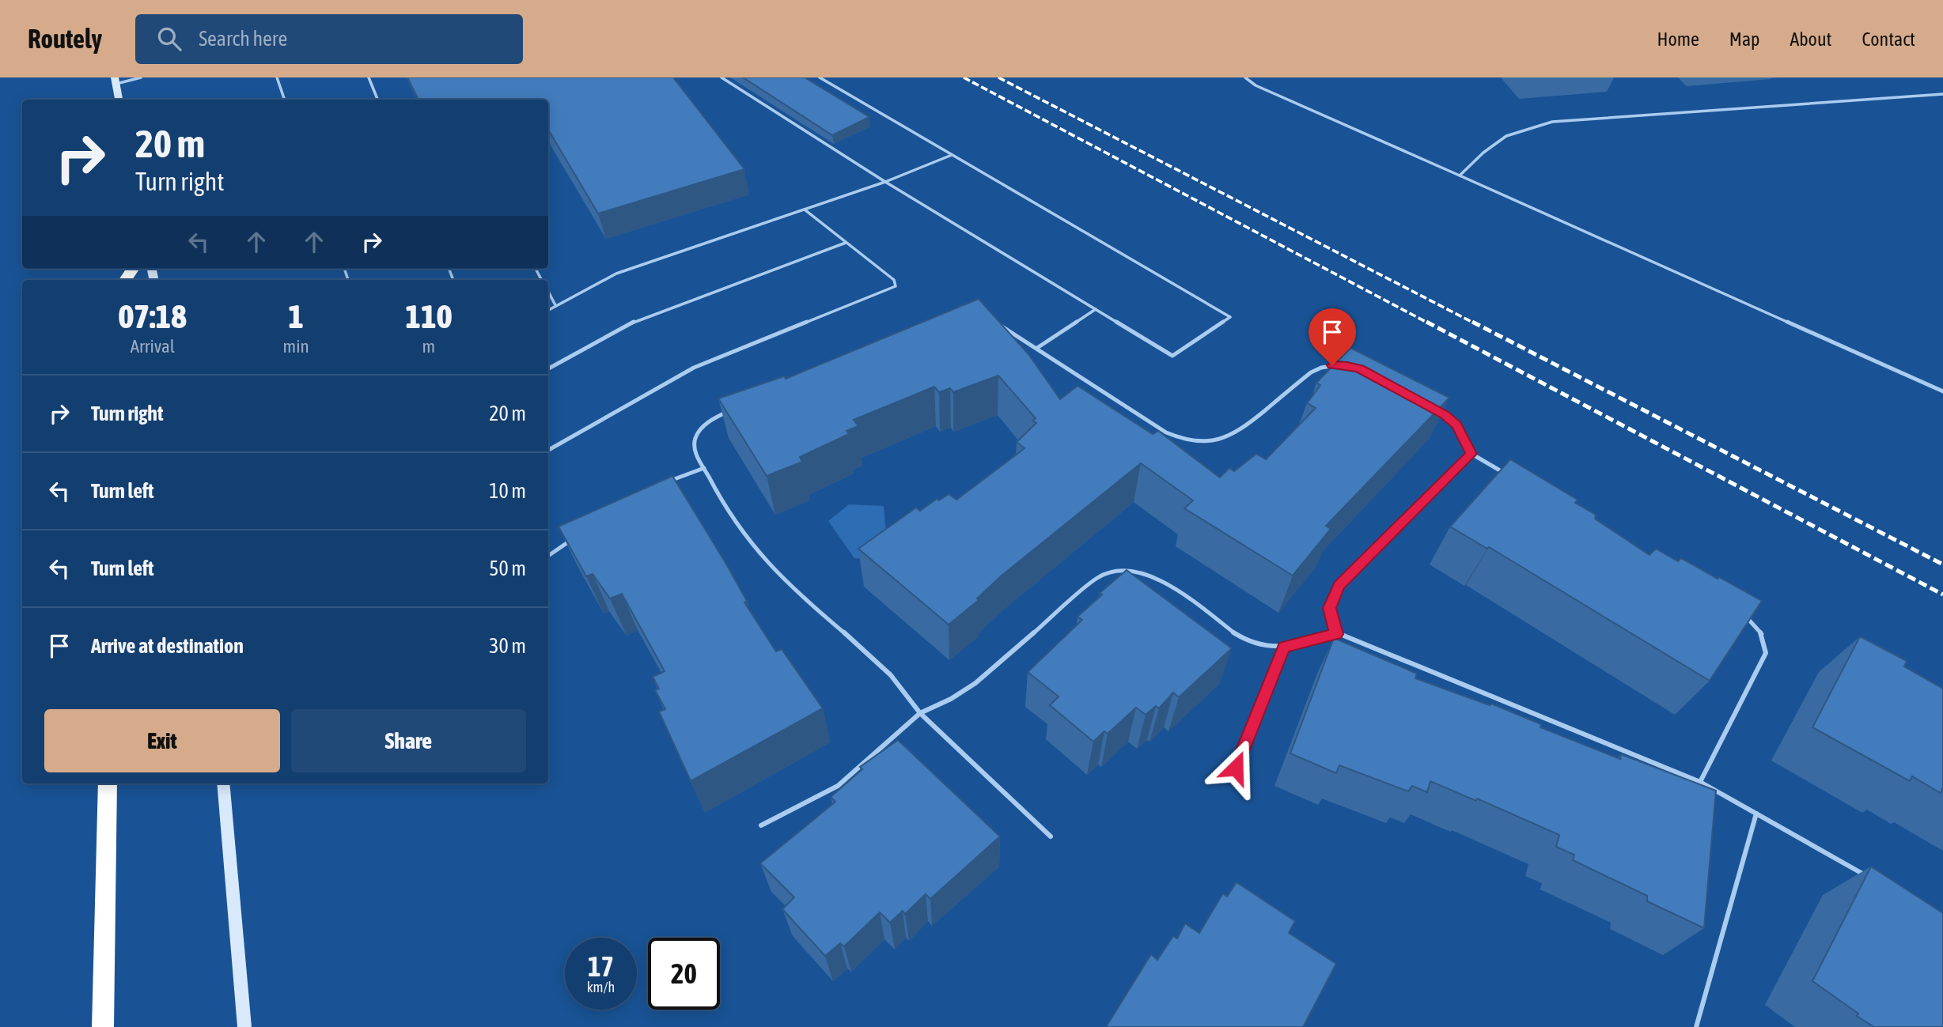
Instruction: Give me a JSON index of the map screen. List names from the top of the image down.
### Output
{
  "page": {
    "header": "Routely",
    "search": "Search here",
    "nav": [
      "Home",
      "Map",
      "About",
      "Contact"
    ],
    "turn": ["20 m", "Turn right"],
    "eta": [
      "07:18",
      "Arrival",
      "1",
      "min",
      "110",
      "m"
    ],
    "list": [
      {
        "name": "Turn right",
        "value": "20 m"
      },
      {
        "name": "Turn left",
        "value": "10 m"
      },
      {
        "name": "Turn left",
        "value": "50 m"
      },
      {
        "name": "Arrive at destination",
        "value": "30 m"
      }
    ],
    "buttons": ["Exit", "Share"],
    "speed": "17 km/h",
    "limit": "20"
  }
}
